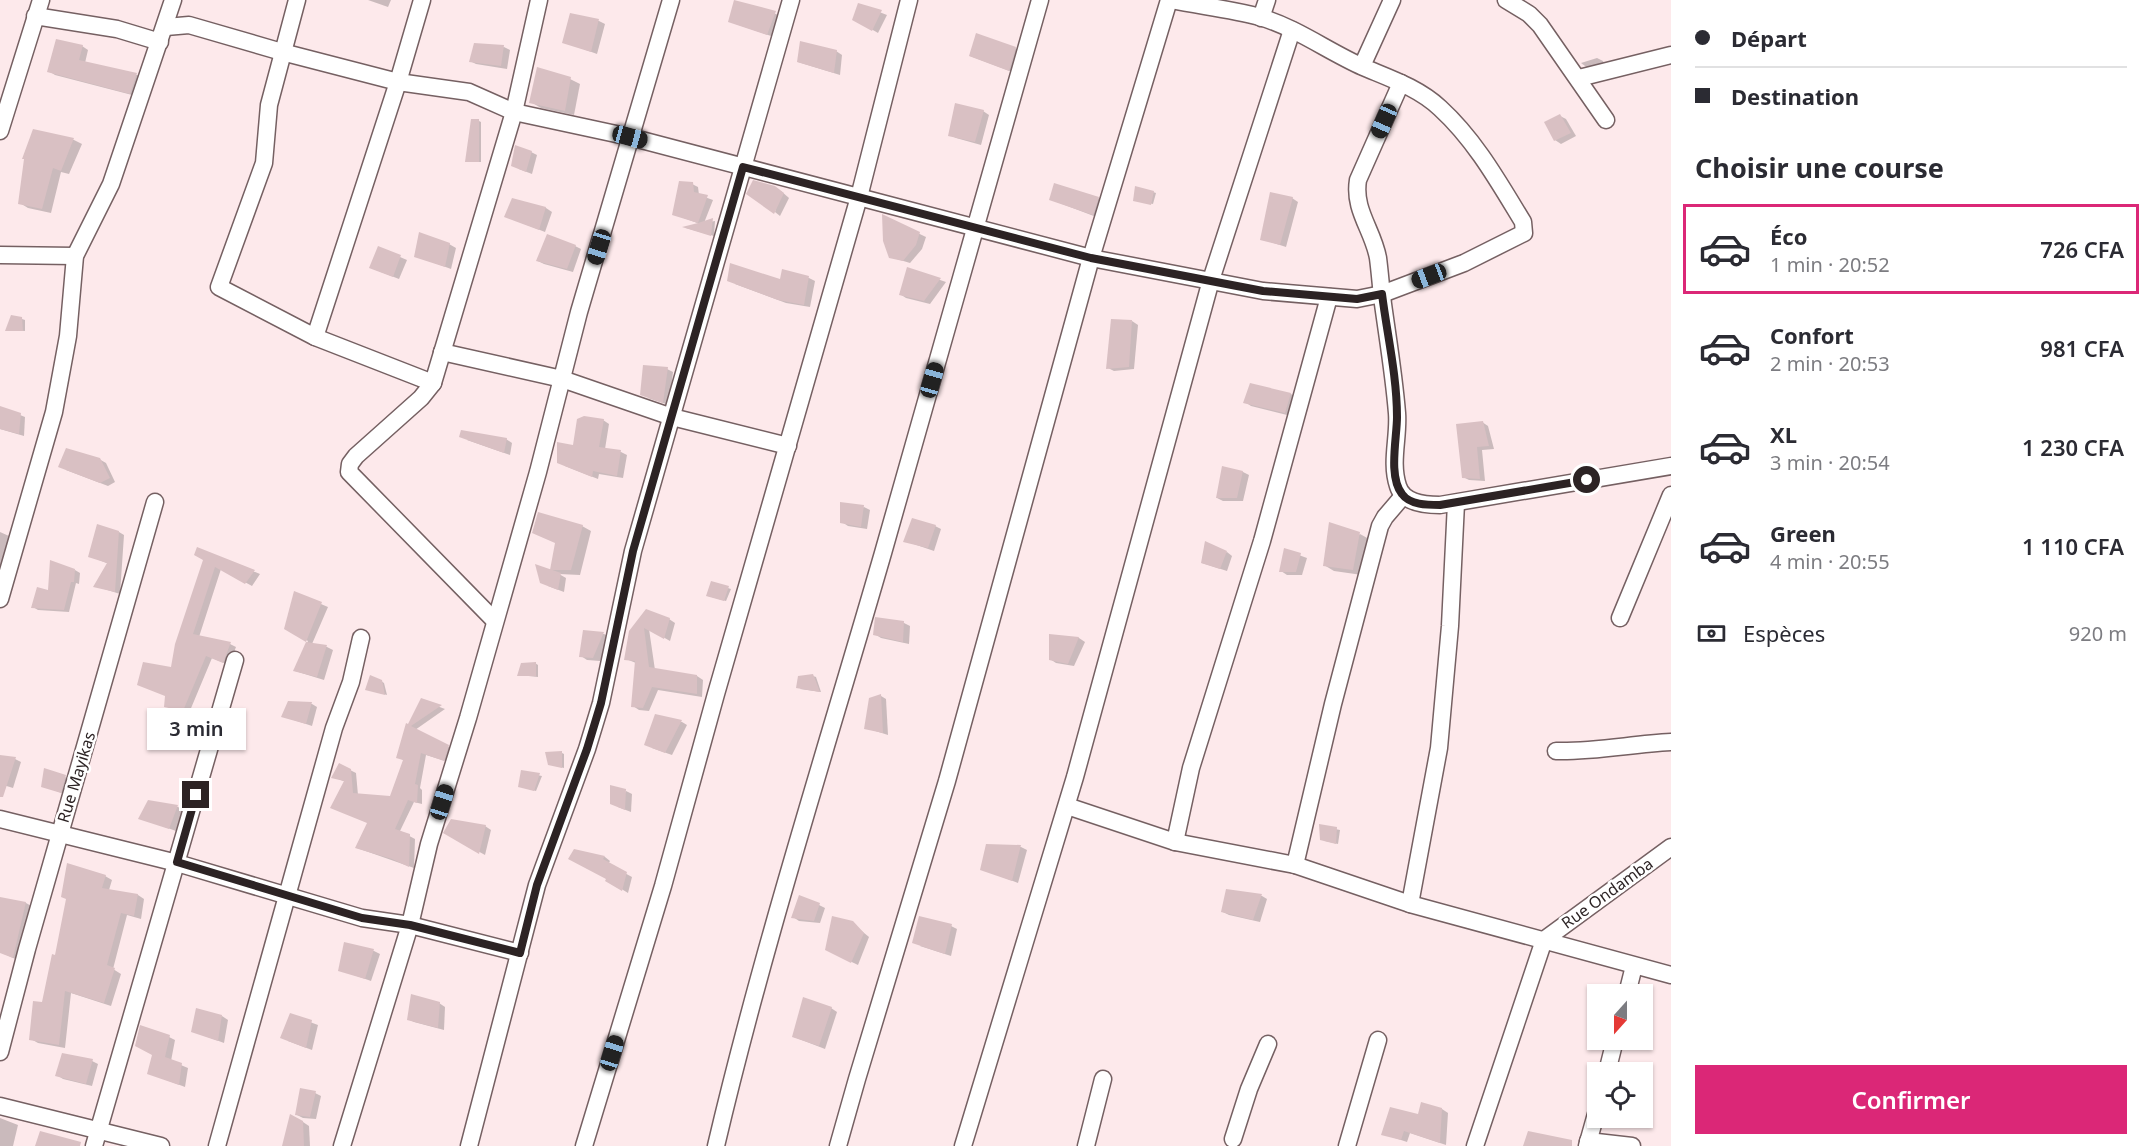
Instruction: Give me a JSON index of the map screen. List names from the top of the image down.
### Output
{
  "streets": {
    "street": ["Rue Mayikas", "Rue Ondamba"]
  },
  "north": "bottom",
  "page": {
    "banner": ["Départ", "Destination"],
    "heading": "Choisir une course",
    "list": [
      {
        "name": "Éco",
        "note": "1 min · 20:52",
        "value": "726 CFA"
      },
      {
        "name": "Confort",
        "note": "2 min · 20:53",
        "value": "981 CFA"
      },
      {
        "name": "XL",
        "note": "3 min · 20:54",
        "value": "1 230 CFA"
      },
      {
        "name": "Green",
        "note": "4 min · 20:55",
        "value": "1 110 CFA"
      }
    ],
    "pay": ["Espèces", "920 m"],
    "bubble": "3 min",
    "buttons": "Confirmer"
  }
}
